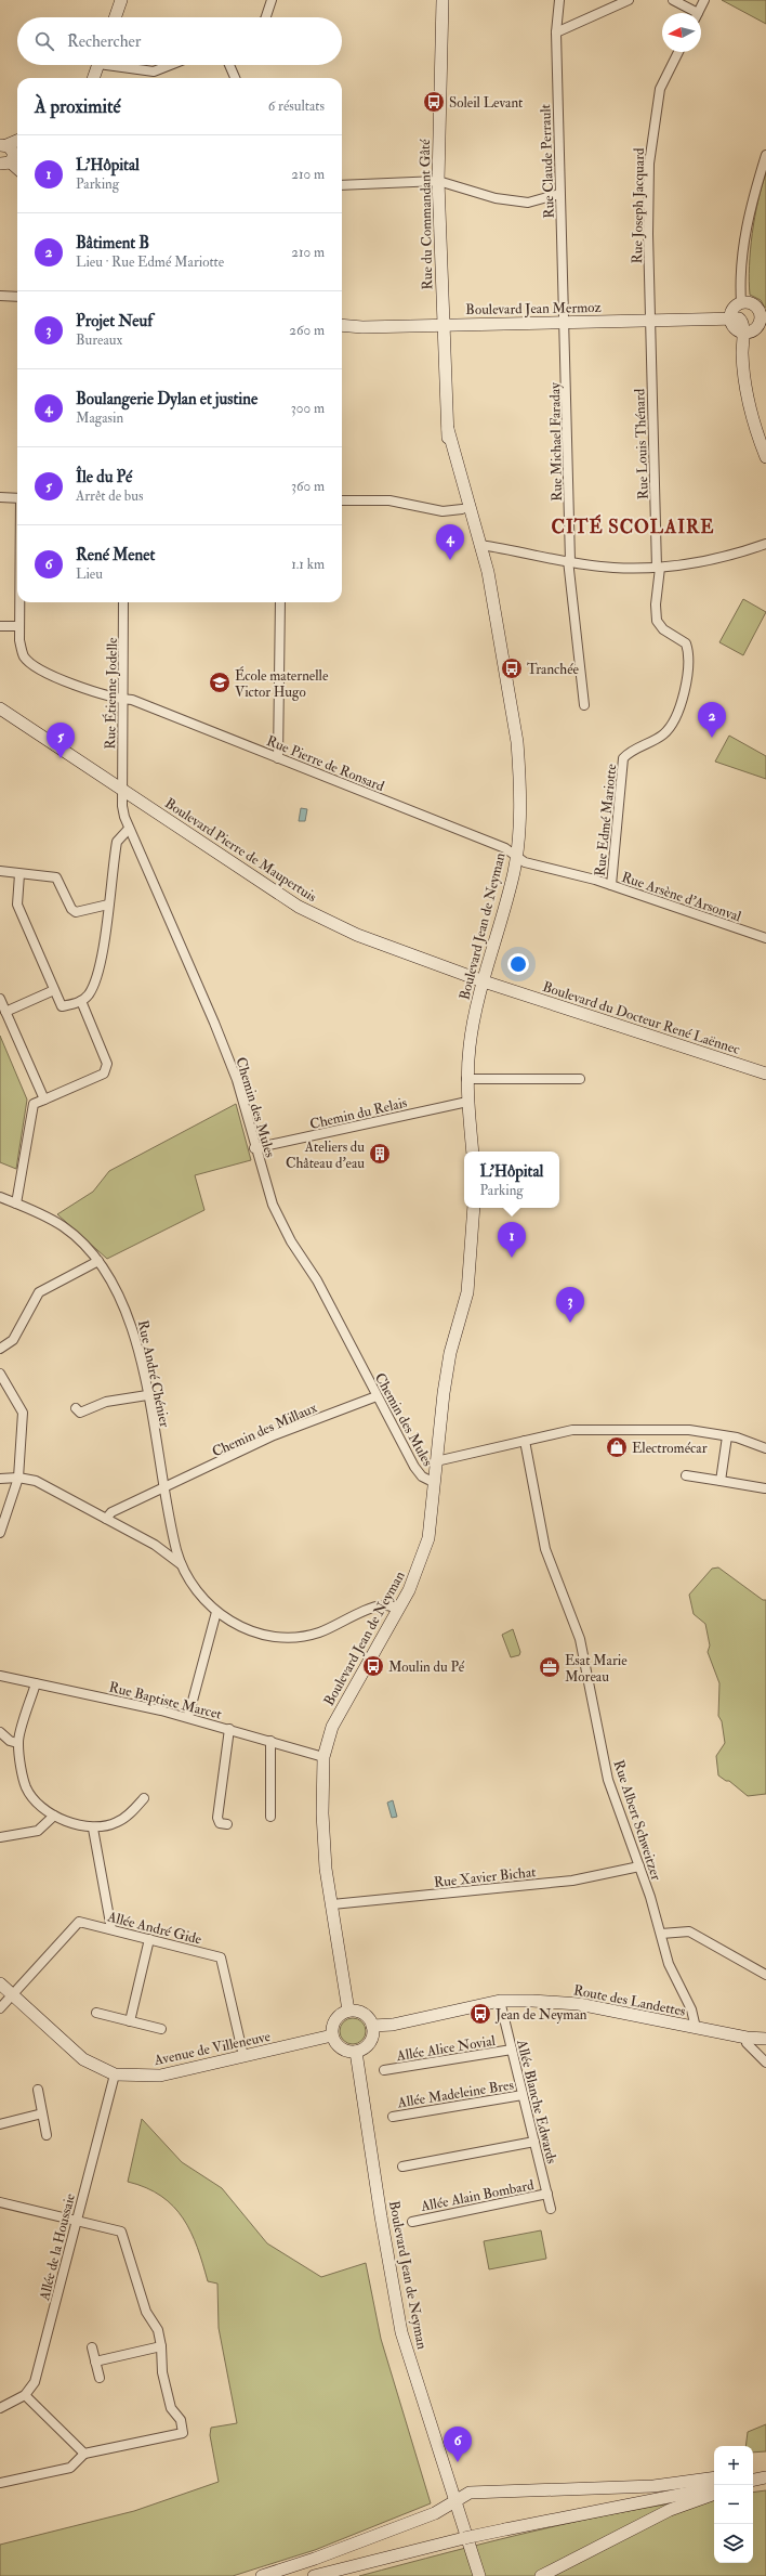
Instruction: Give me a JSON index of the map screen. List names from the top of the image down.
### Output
{
  "streets": {
    "street": [
      "Rue Claude Perrault",
      "Rue Joseph Jacquard",
      "Rue du Commandant Gâté",
      "Boulevard Jean Mermoz",
      "Rue Michael Faraday",
      "Rue Louis Thénard",
      "Rue Étienne Jodelle",
      "Rue Pierre de Ronsard",
      "Rue Edmé Mariotte",
      "Boulevard Pierre de Maupertuis",
      "Rue Arsène d'Arsonval",
      "Boulevard Jean de Neyman",
      "Boulevard du Docteur René Laënnec",
      "Chemin des Mules",
      "Chemin du Relais",
      "Rue André Chénier",
      "Chemin des Millaux",
      "Rue Baptiste Marcet",
      "Rue Albert Schweitzer",
      "Rue Xavier Bichat",
      "Allée André Gide",
      "Route des Landettes",
      "Avenue de Villeneuve",
      "Allée Alice Novial",
      "Allée Madeleine Bres",
      "Allée Blanche Edwards",
      "Allée Alain Bombard",
      "Allée de la Houssaie"
    ]
  },
  "crossings": [
    ["Rue Claude Perrault", "Boulevard Jean Mermoz"],
    ["Rue Claude Perrault", "Rue Michael Faraday"],
    ["Rue Joseph Jacquard", "Boulevard Jean Mermoz"],
    ["Rue Joseph Jacquard", "Rue Louis Thénard"],
    ["Rue du Commandant Gâté", "Boulevard Jean Mermoz"],
    ["Rue du Commandant Gâté", "Boulevard Jean de Neyman"],
    ["Boulevard Jean Mermoz", "Rue Michael Faraday"],
    ["Boulevard Jean Mermoz", "Rue Louis Thénard"],
    ["Rue Louis Thénard", "Rue Edmé Mariotte"],
    ["Rue Étienne Jodelle", "Rue Pierre de Ronsard"],
    ["Rue Étienne Jodelle", "Boulevard Pierre de Maupertuis"],
    ["Rue Étienne Jodelle", "Chemin des Mules"],
    ["Rue Pierre de Ronsard", "Rue Arsène d'Arsonval"],
    ["Rue Pierre de Ronsard", "Boulevard Jean de Neyman"],
    ["Rue Edmé Mariotte", "Rue Arsène d'Arsonval"],
    ["Boulevard Pierre de Maupertuis", "Boulevard Jean de Neyman"],
    ["Boulevard Pierre de Maupertuis", "Boulevard du Docteur René Laënnec"],
    ["Boulevard Pierre de Maupertuis", "Chemin des Mules"],
    ["Rue Arsène d'Arsonval", "Boulevard Jean de Neyman"],
    ["Boulevard Jean de Neyman", "Boulevard du Docteur René Laënnec"],
    ["Boulevard Jean de Neyman", "Chemin des Mules"],
    ["Boulevard Jean de Neyman", "Chemin du Relais"],
    ["Boulevard Jean de Neyman", "Rue Baptiste Marcet"],
    ["Boulevard Jean de Neyman", "Rue Xavier Bichat"],
    ["Boulevard Jean de Neyman", "Route des Landettes"],
    ["Boulevard Jean de Neyman", "Avenue de Villeneuve"],
    ["Chemin des Mules", "Chemin du Relais"],
    ["Chemin des Mules", "Chemin des Millaux"],
    ["Rue André Chénier", "Chemin des Millaux"],
    ["Rue Albert Schweitzer", "Rue Xavier Bichat"],
    ["Rue Albert Schweitzer", "Route des Landettes"],
    ["Allée André Gide", "Avenue de Villeneuve"],
    ["Route des Landettes", "Avenue de Villeneuve"],
    ["Route des Landettes", "Allée Blanche Edwards"],
    ["Avenue de Villeneuve", "Allée de la Houssaie"],
    ["Allée Alice Novial", "Allée Blanche Edwards"],
    ["Allée Madeleine Bres", "Allée Blanche Edwards"],
    ["Allée Blanche Edwards", "Allée Alain Bombard"]
  ],
  "districts": ["CITÉ SCOLAIRE"],
  "places": {
    "bus stop": [
      "Soleil Levant",
      "Tranchée",
      "Moulin du Pé",
      "Jean de Neyman"
    ],
    "school or university": ["École maternelle Victor Hugo"],
    "building": ["Ateliers du Château d'eau"],
    "shop": ["Electromécar"],
    "office": ["Esat Marie Moreau"]
  },
  "north": "left",
  "page": {
    "search": "Rechercher",
    "heading": ["À proximité", "6 résultats"],
    "list": [
      {
        "mark": "1",
        "name": "L'Hôpital",
        "note": "Parking",
        "value": "210 m"
      },
      {
        "mark": "2",
        "name": "Bâtiment B",
        "note": "Lieu · Rue Edmé Mariotte",
        "value": "210 m"
      },
      {
        "mark": "3",
        "name": "Projet Neuf",
        "note": "Bureaux",
        "value": "260 m"
      },
      {
        "mark": "4",
        "name": "Boulangerie Dylan et justine",
        "note": "Magasin",
        "value": "300 m"
      },
      {
        "mark": "5",
        "name": "Île du Pé",
        "note": "Arrêt de bus",
        "value": "360 m"
      },
      {
        "mark": "6",
        "name": "René Menet",
        "note": "Lieu",
        "value": "1.1 km"
      }
    ],
    "pins": [
      "4",
      "2",
      "5",
      "1",
      "3",
      "6"
    ],
    "popup": ["L'Hôpital", "Parking"],
    "map_buttons": ["+", "−"]
  }
}
